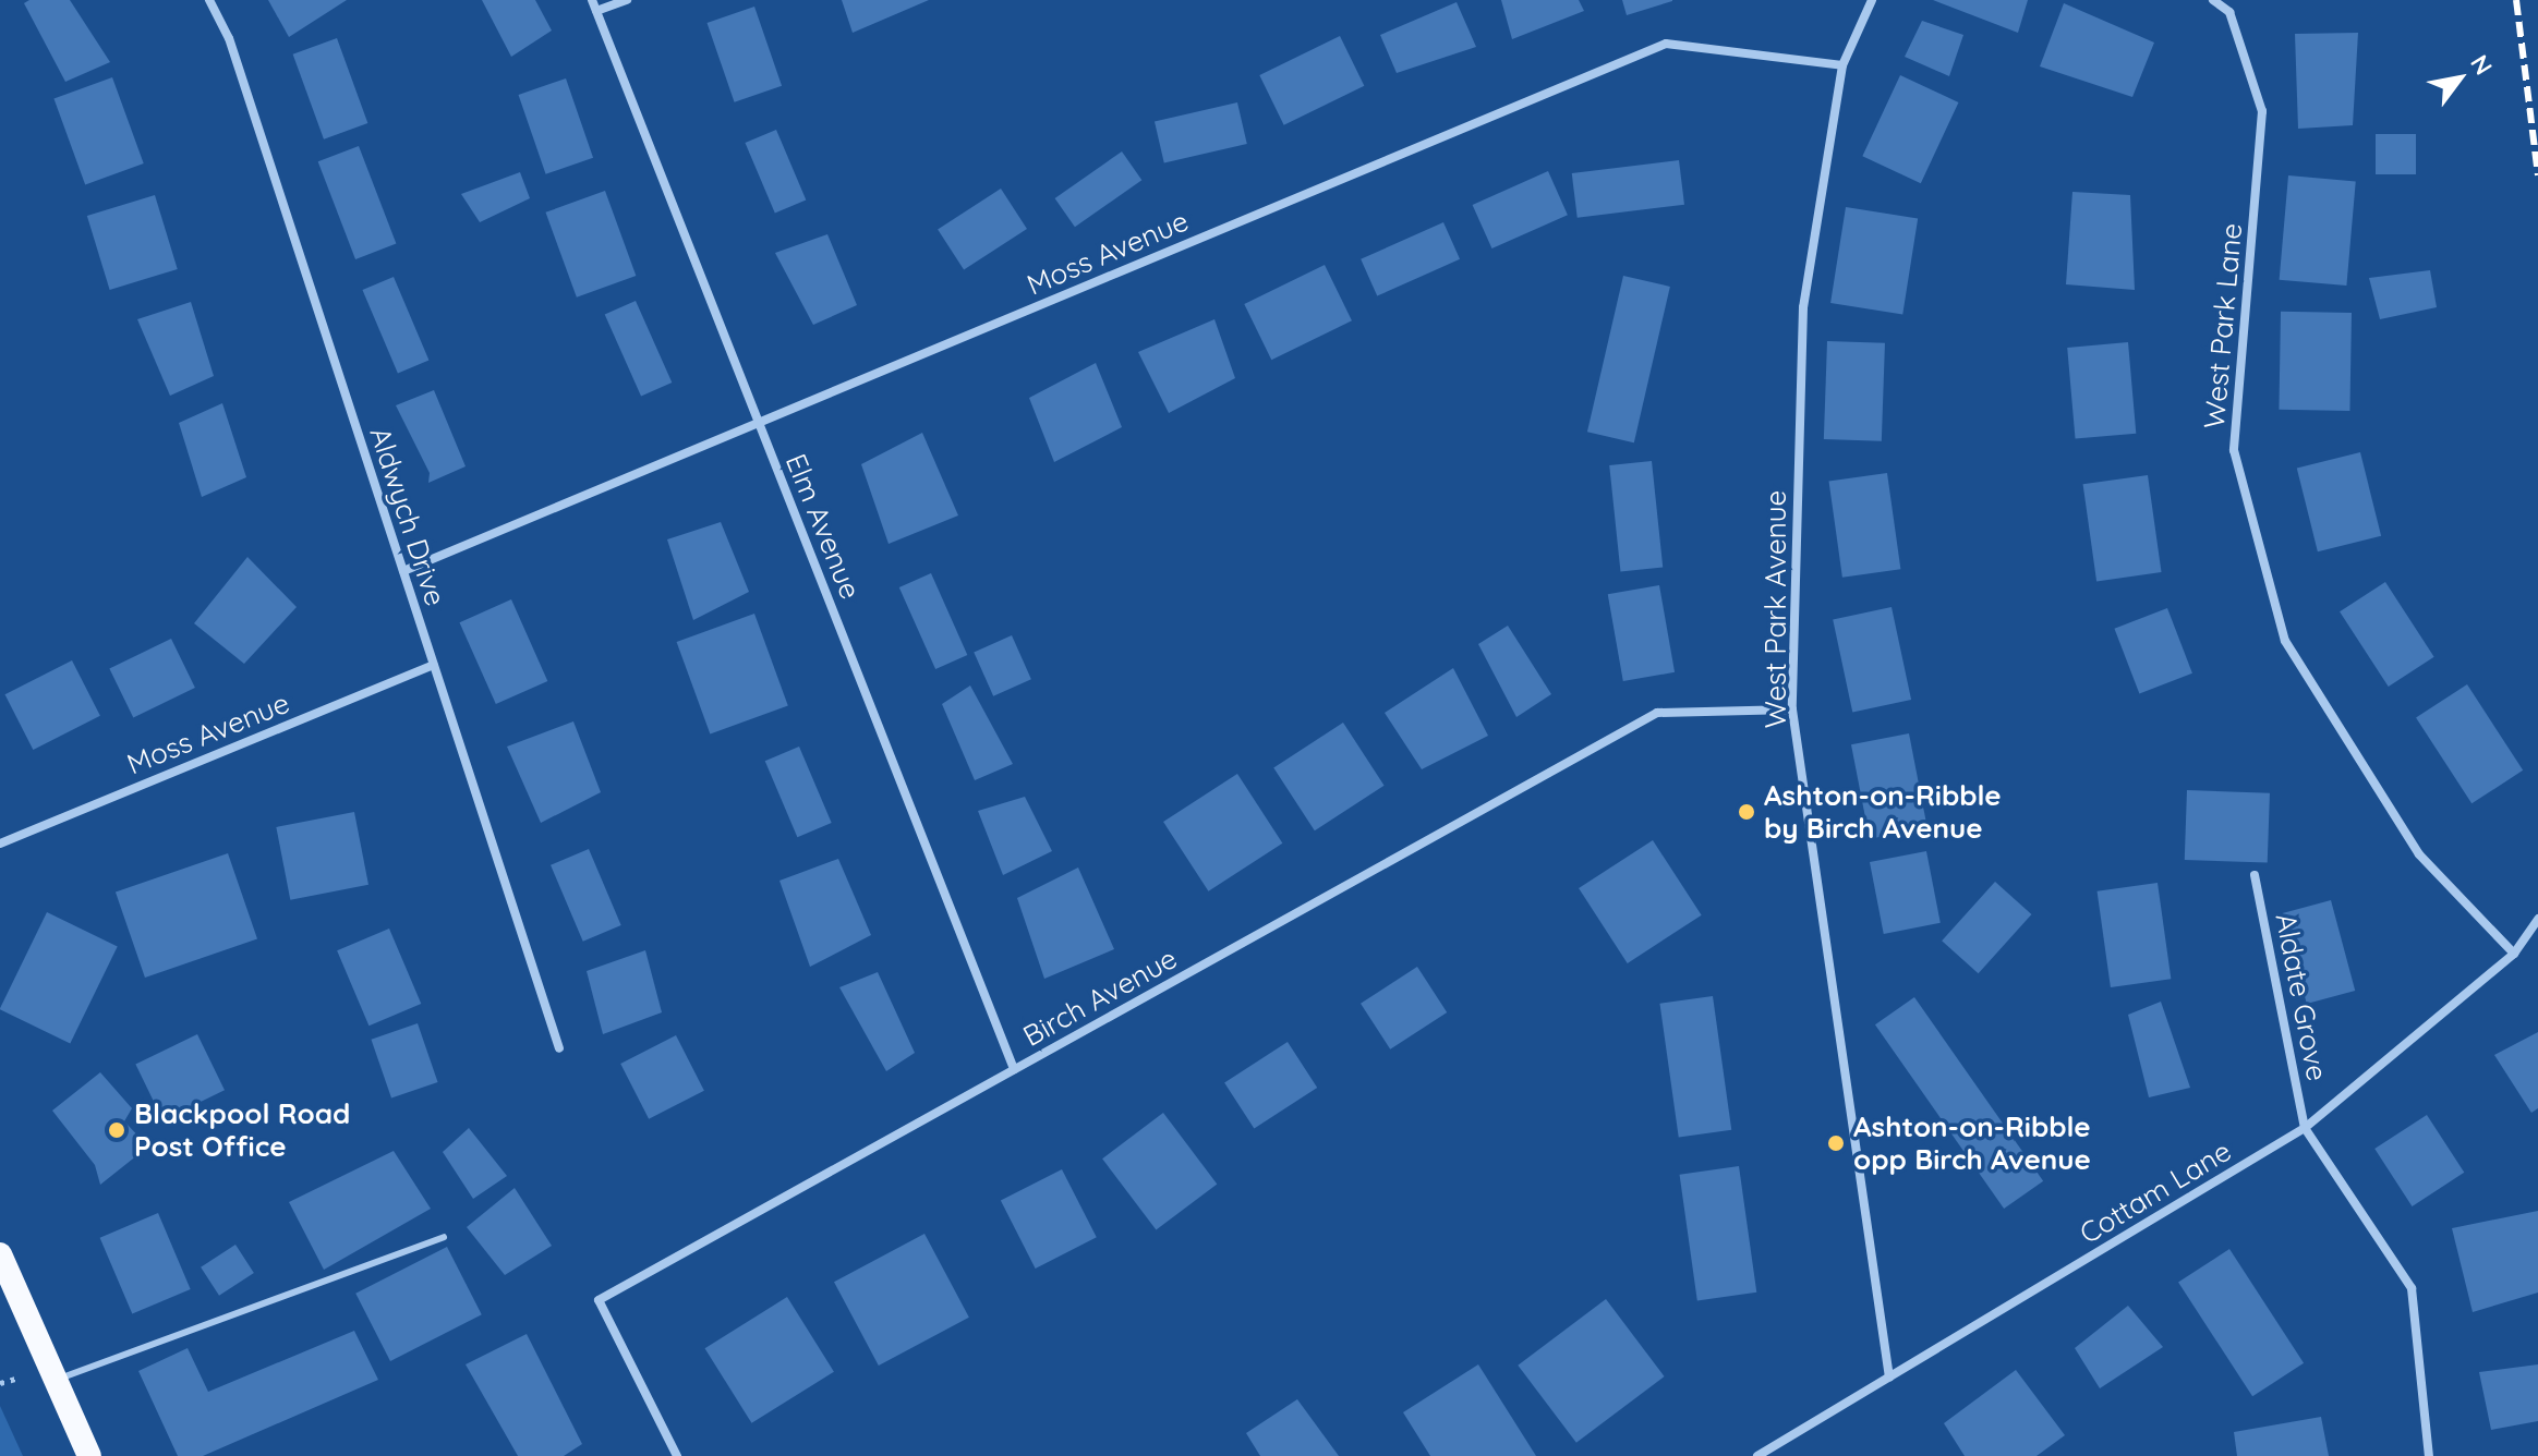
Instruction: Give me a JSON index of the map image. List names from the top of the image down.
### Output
{
  "streets": {
    "street": [
      "Moss Avenue",
      "West Park Lane",
      "Aldwych Drive",
      "Elm Avenue",
      "West Park Avenue",
      "Birch Avenue",
      "Aldate Grove",
      "Cottam Lane"
    ]
  },
  "crossings": [
    ["Moss Avenue", "Aldwych Drive"],
    ["Moss Avenue", "Elm Avenue"],
    ["Moss Avenue", "West Park Avenue"],
    ["West Park Lane", "Cottam Lane"],
    ["Elm Avenue", "Birch Avenue"],
    ["West Park Avenue", "Birch Avenue"],
    ["West Park Avenue", "Cottam Lane"],
    ["Aldate Grove", "Cottam Lane"]
  ],
  "places": ["Ashton-on-Ribble by Birch Avenue", "Blackpool Road Post Office", "Ashton-on-Ribble opp Birch Avenue"],
  "north": "top right"
}
